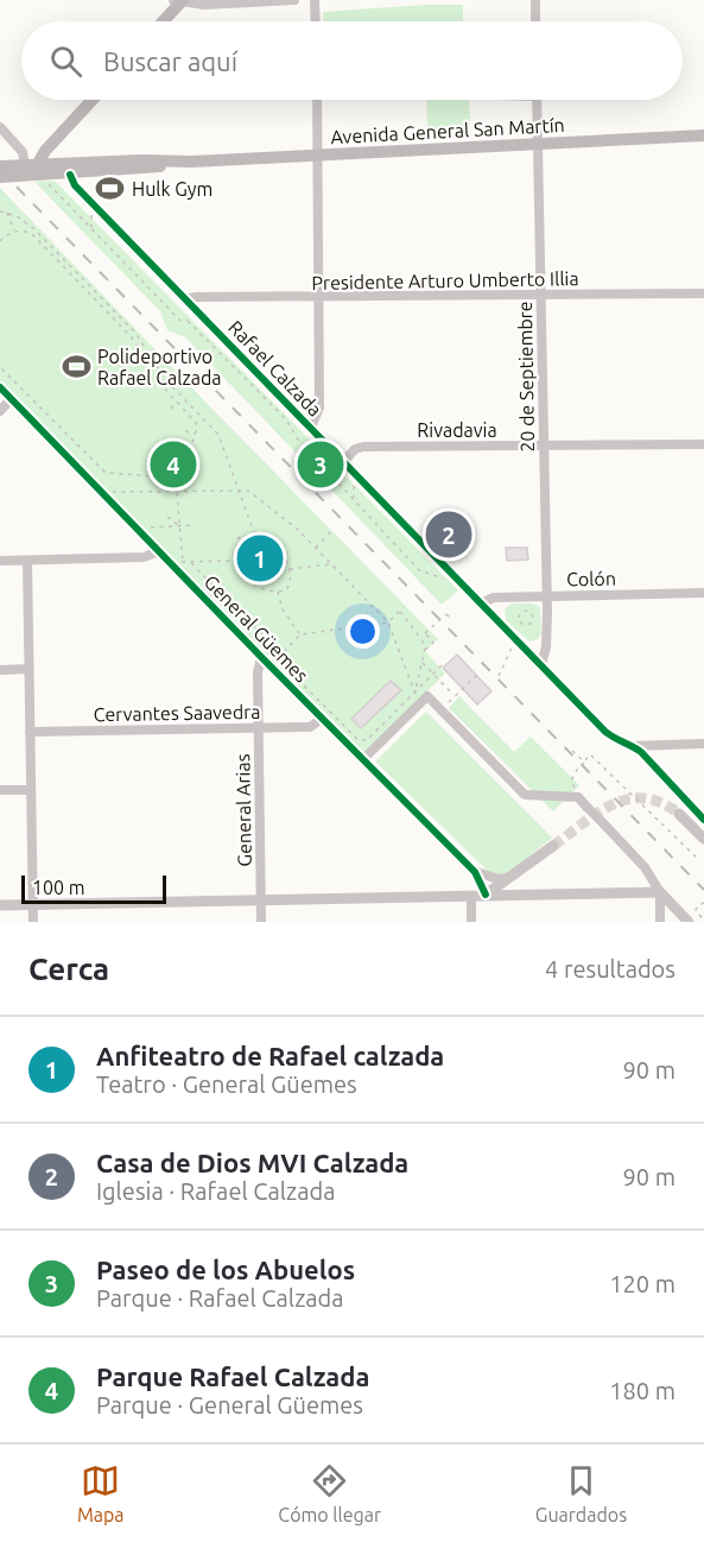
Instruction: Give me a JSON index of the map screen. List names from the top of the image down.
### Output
{
  "streets": {
    "main road": ["Avenida General San Martín"],
    "street": [
      "Presidente Arturo Umberto Illia",
      "Rafael Calzada",
      "20 de Septiembre",
      "Rivadavia",
      "Colón",
      "General Güemes",
      "Cervantes Saavedra",
      "General Arias"
    ]
  },
  "crossings": [
    ["Avenida General San Martín", "Rafael Calzada"],
    ["Avenida General San Martín", "20 de Septiembre"],
    ["Presidente Arturo Umberto Illia", "Rafael Calzada"],
    ["Presidente Arturo Umberto Illia", "20 de Septiembre"],
    ["Rafael Calzada", "20 de Septiembre"],
    ["Rafael Calzada", "Rivadavia"],
    ["Rafael Calzada", "Colón"],
    ["20 de Septiembre", "Rivadavia"],
    ["20 de Septiembre", "Colón"],
    ["General Güemes", "Cervantes Saavedra"],
    ["General Güemes", "General Arias"],
    ["Cervantes Saavedra", "General Arias"]
  ],
  "places": {
    "sports": ["Hulk Gym", "Polideportivo Rafael Calzada"]
  },
  "scale_bar": "100 m",
  "page": {
    "search": "Buscar aquí",
    "pins": [
      "3",
      "4",
      "2",
      "1"
    ],
    "scale": "100 m",
    "heading": ["Cerca", "4 resultados"],
    "list": [
      {
        "mark": "1",
        "name": "Anfiteatro de Rafael calzada",
        "note": "Teatro · General Güemes",
        "value": "90 m"
      },
      {
        "mark": "2",
        "name": "Casa de Dios MVI Calzada",
        "note": "Iglesia · Rafael Calzada",
        "value": "90 m"
      },
      {
        "mark": "3",
        "name": "Paseo de los Abuelos",
        "note": "Parque · Rafael Calzada",
        "value": "120 m"
      },
      {
        "mark": "4",
        "name": "Parque Rafael Calzada",
        "note": "Parque · General Güemes",
        "value": "180 m"
      }
    ],
    "nav": ["Mapa", "Cómo llegar", "Guardados"]
  }
}
